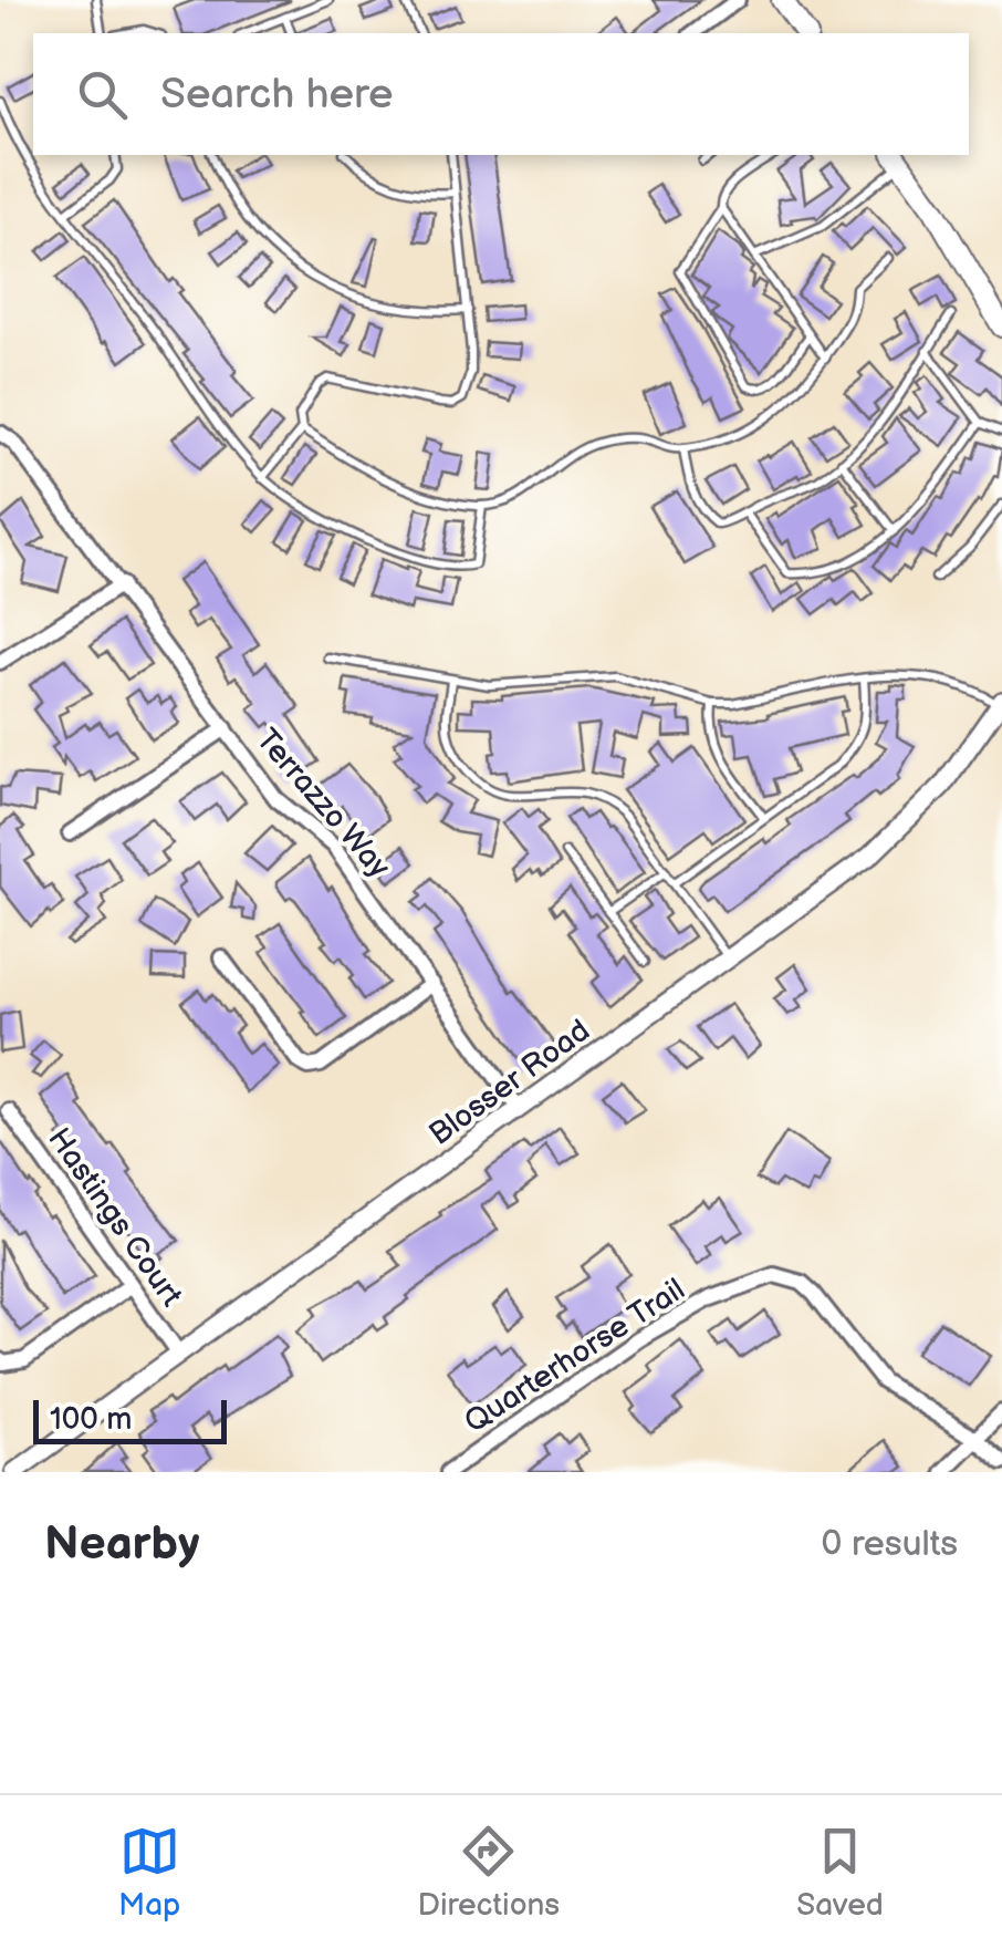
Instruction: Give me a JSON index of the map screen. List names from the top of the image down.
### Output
{
  "streets": {
    "street": [
      "Terrazzo Way",
      "Blosser Road",
      "Hastings Court",
      "Quarterhorse Trail"
    ]
  },
  "crossings": [
    ["Terrazzo Way", "Blosser Road"],
    ["Blosser Road", "Hastings Court"]
  ],
  "scale_bar": "100 m",
  "page": {
    "search": "Search here",
    "scale": "100 m",
    "heading": ["Nearby", "0 results"],
    "nav": ["Map", "Directions", "Saved"]
  }
}
